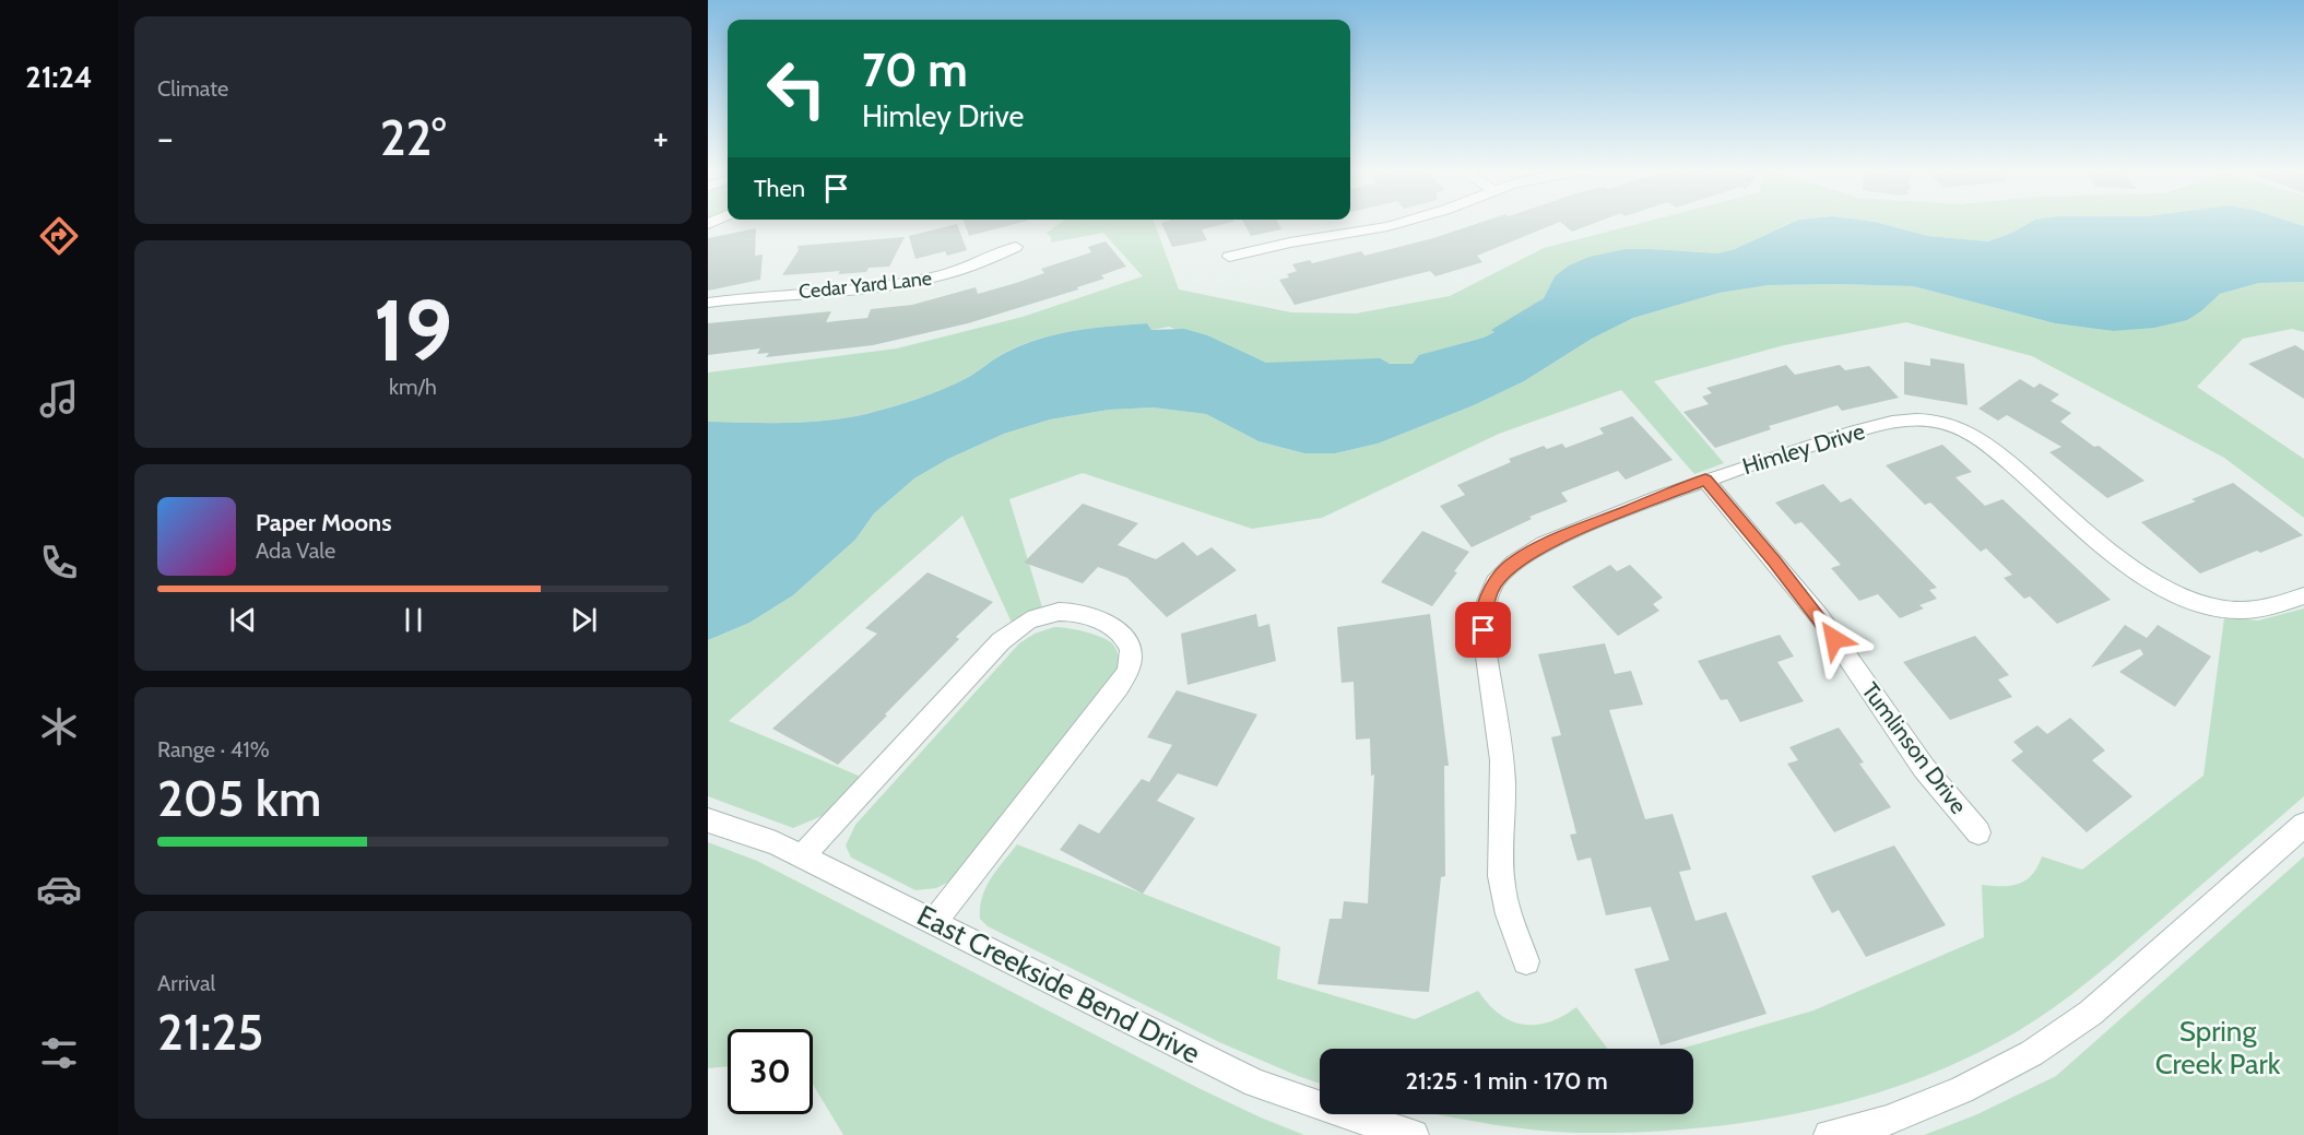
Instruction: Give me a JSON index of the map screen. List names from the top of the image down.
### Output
{
  "streets": {
    "street": [
      "Cedar Yard Lane",
      "Himley Drive",
      "Tumlinson Drive",
      "East Creekside Bend Drive"
    ]
  },
  "crossings": [
    ["Himley Drive", "Tumlinson Drive"]
  ],
  "parks": ["Spring Creek Park"],
  "page": {
    "tabs": "21:24",
    "tile": [
      "Climate",
      ["19", "km/h"],
      ["Range · 41%", "205 km"],
      ["Arrival", "21:25"]
    ],
    "turn": ["70 m", "Himley Drive"],
    "heat": ["−", "22°", "+"],
    "then": "Then",
    "song": ["Paper Moons", "Ada Vale"],
    "limit": "30",
    "trip": "21:25 · 1 min · 170 m"
  }
}
